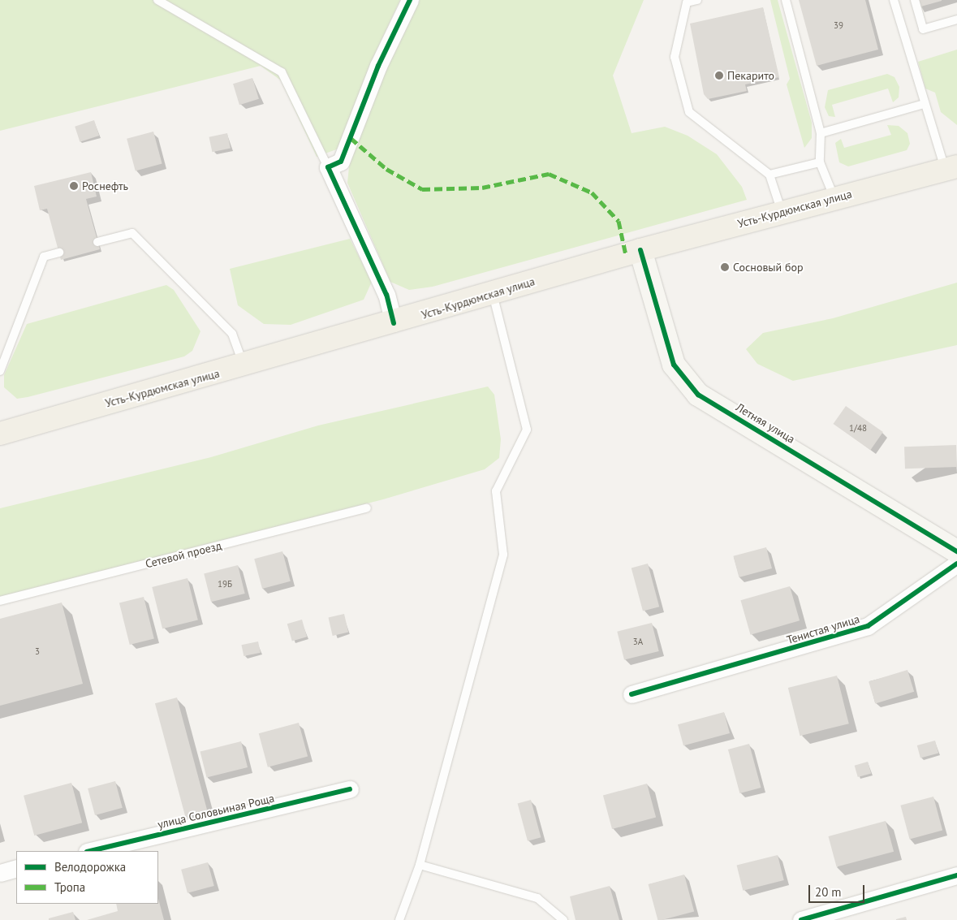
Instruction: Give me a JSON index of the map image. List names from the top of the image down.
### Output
{
  "streets": {
    "main road": ["Усть-Курдюмская улица"],
    "street": ["Летняя улица", "Тенистая улица", "улица Соловьиная Роща"],
    "lane": ["Сетевой проезд"]
  },
  "crossings": [
    ["Усть-Курдюмская улица", "Летняя улица"]
  ],
  "places": ["Пекарито", "Роснефть", "Сосновый бор"],
  "house_numbers": [
    "39",
    "1/48",
    "19Б",
    "3А",
    "3"
  ],
  "legend": ["Велодорожка", "Тропа"],
  "scale_bar": "20 m"
}
